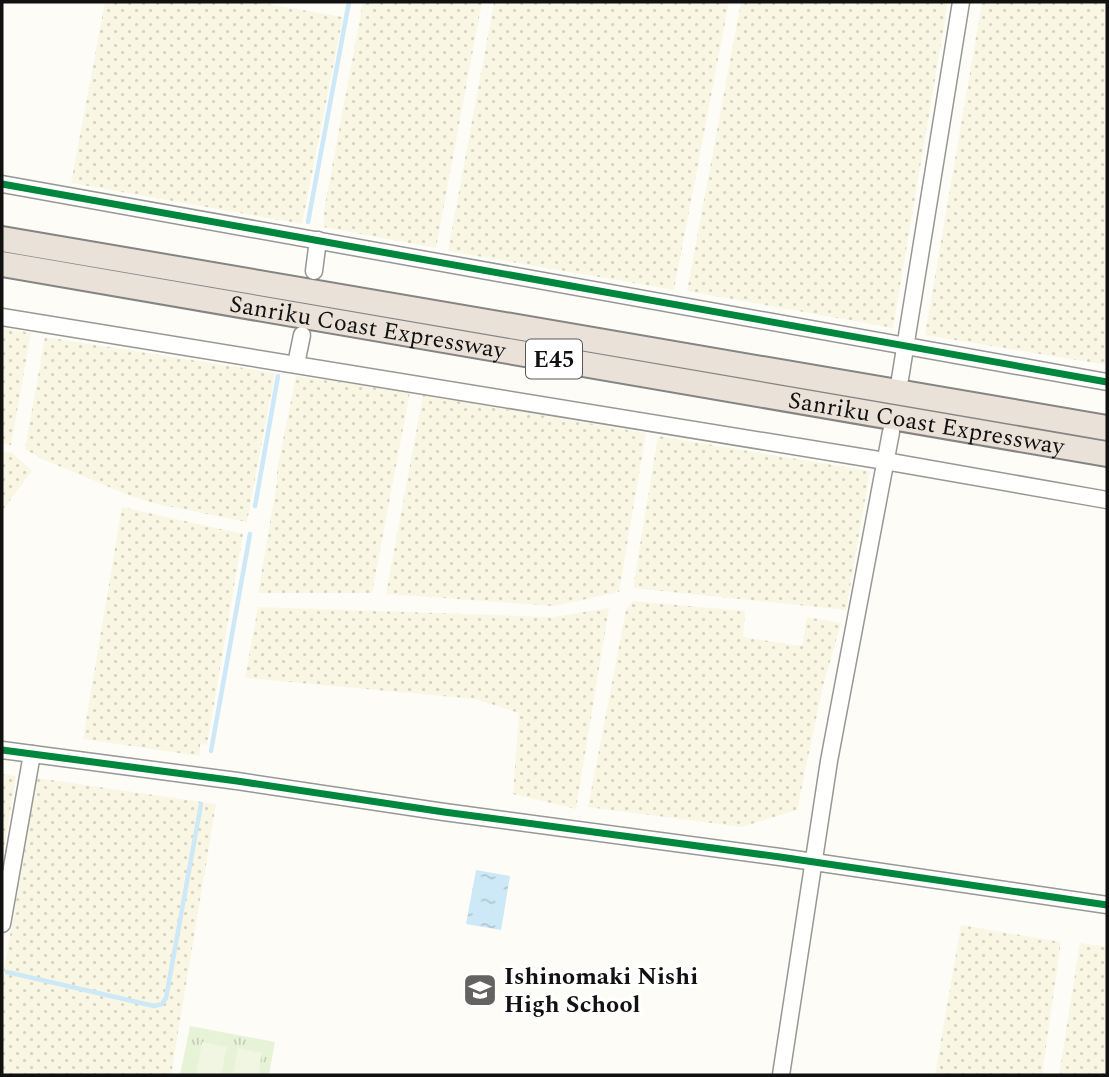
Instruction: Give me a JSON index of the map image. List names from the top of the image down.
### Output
{
  "streets": {
    "highway": ["Sanriku Coast Expressway", "E45"]
  },
  "places": {
    "school or university": ["Ishinomaki Nishi High School"]
  }
}
